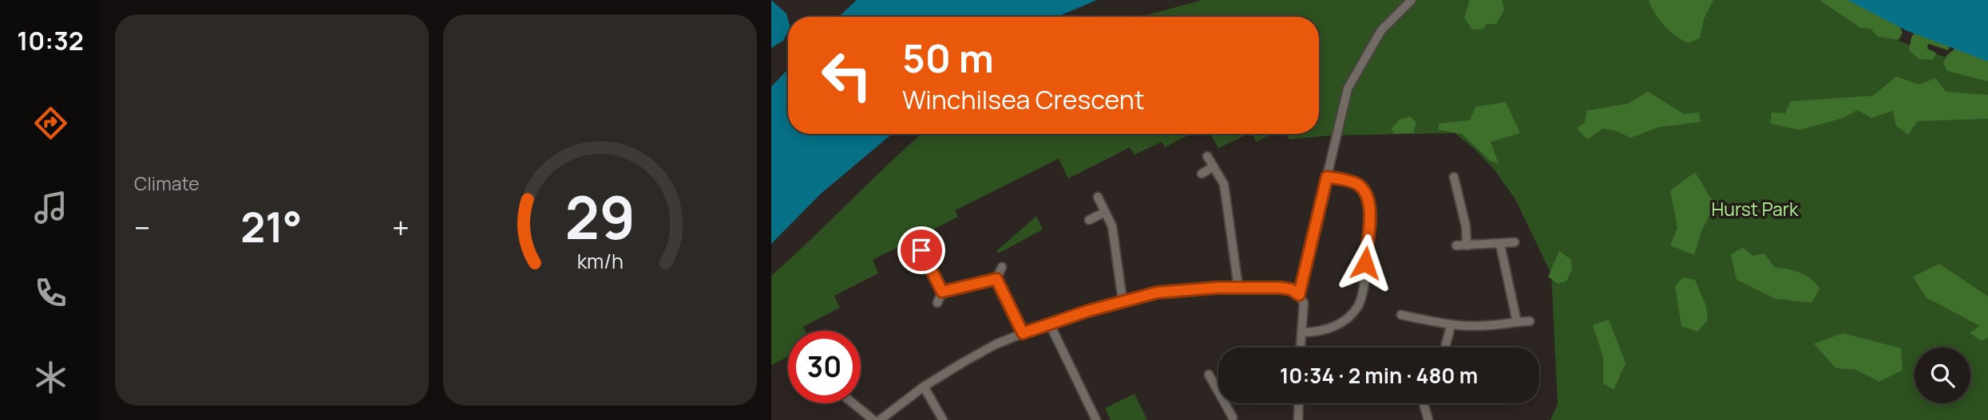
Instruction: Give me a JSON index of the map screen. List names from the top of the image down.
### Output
{
  "parks": ["Hurst Park"],
  "page": {
    "tabs": "10:32",
    "tile": "Climate",
    "turn": ["50 m", "Winchilsea Crescent"],
    "heat": ["−", "21°", "+"],
    "limit": "30",
    "trip": "10:34 · 2 min · 480 m",
    "gauge": ["29", "km/h"]
  }
}
